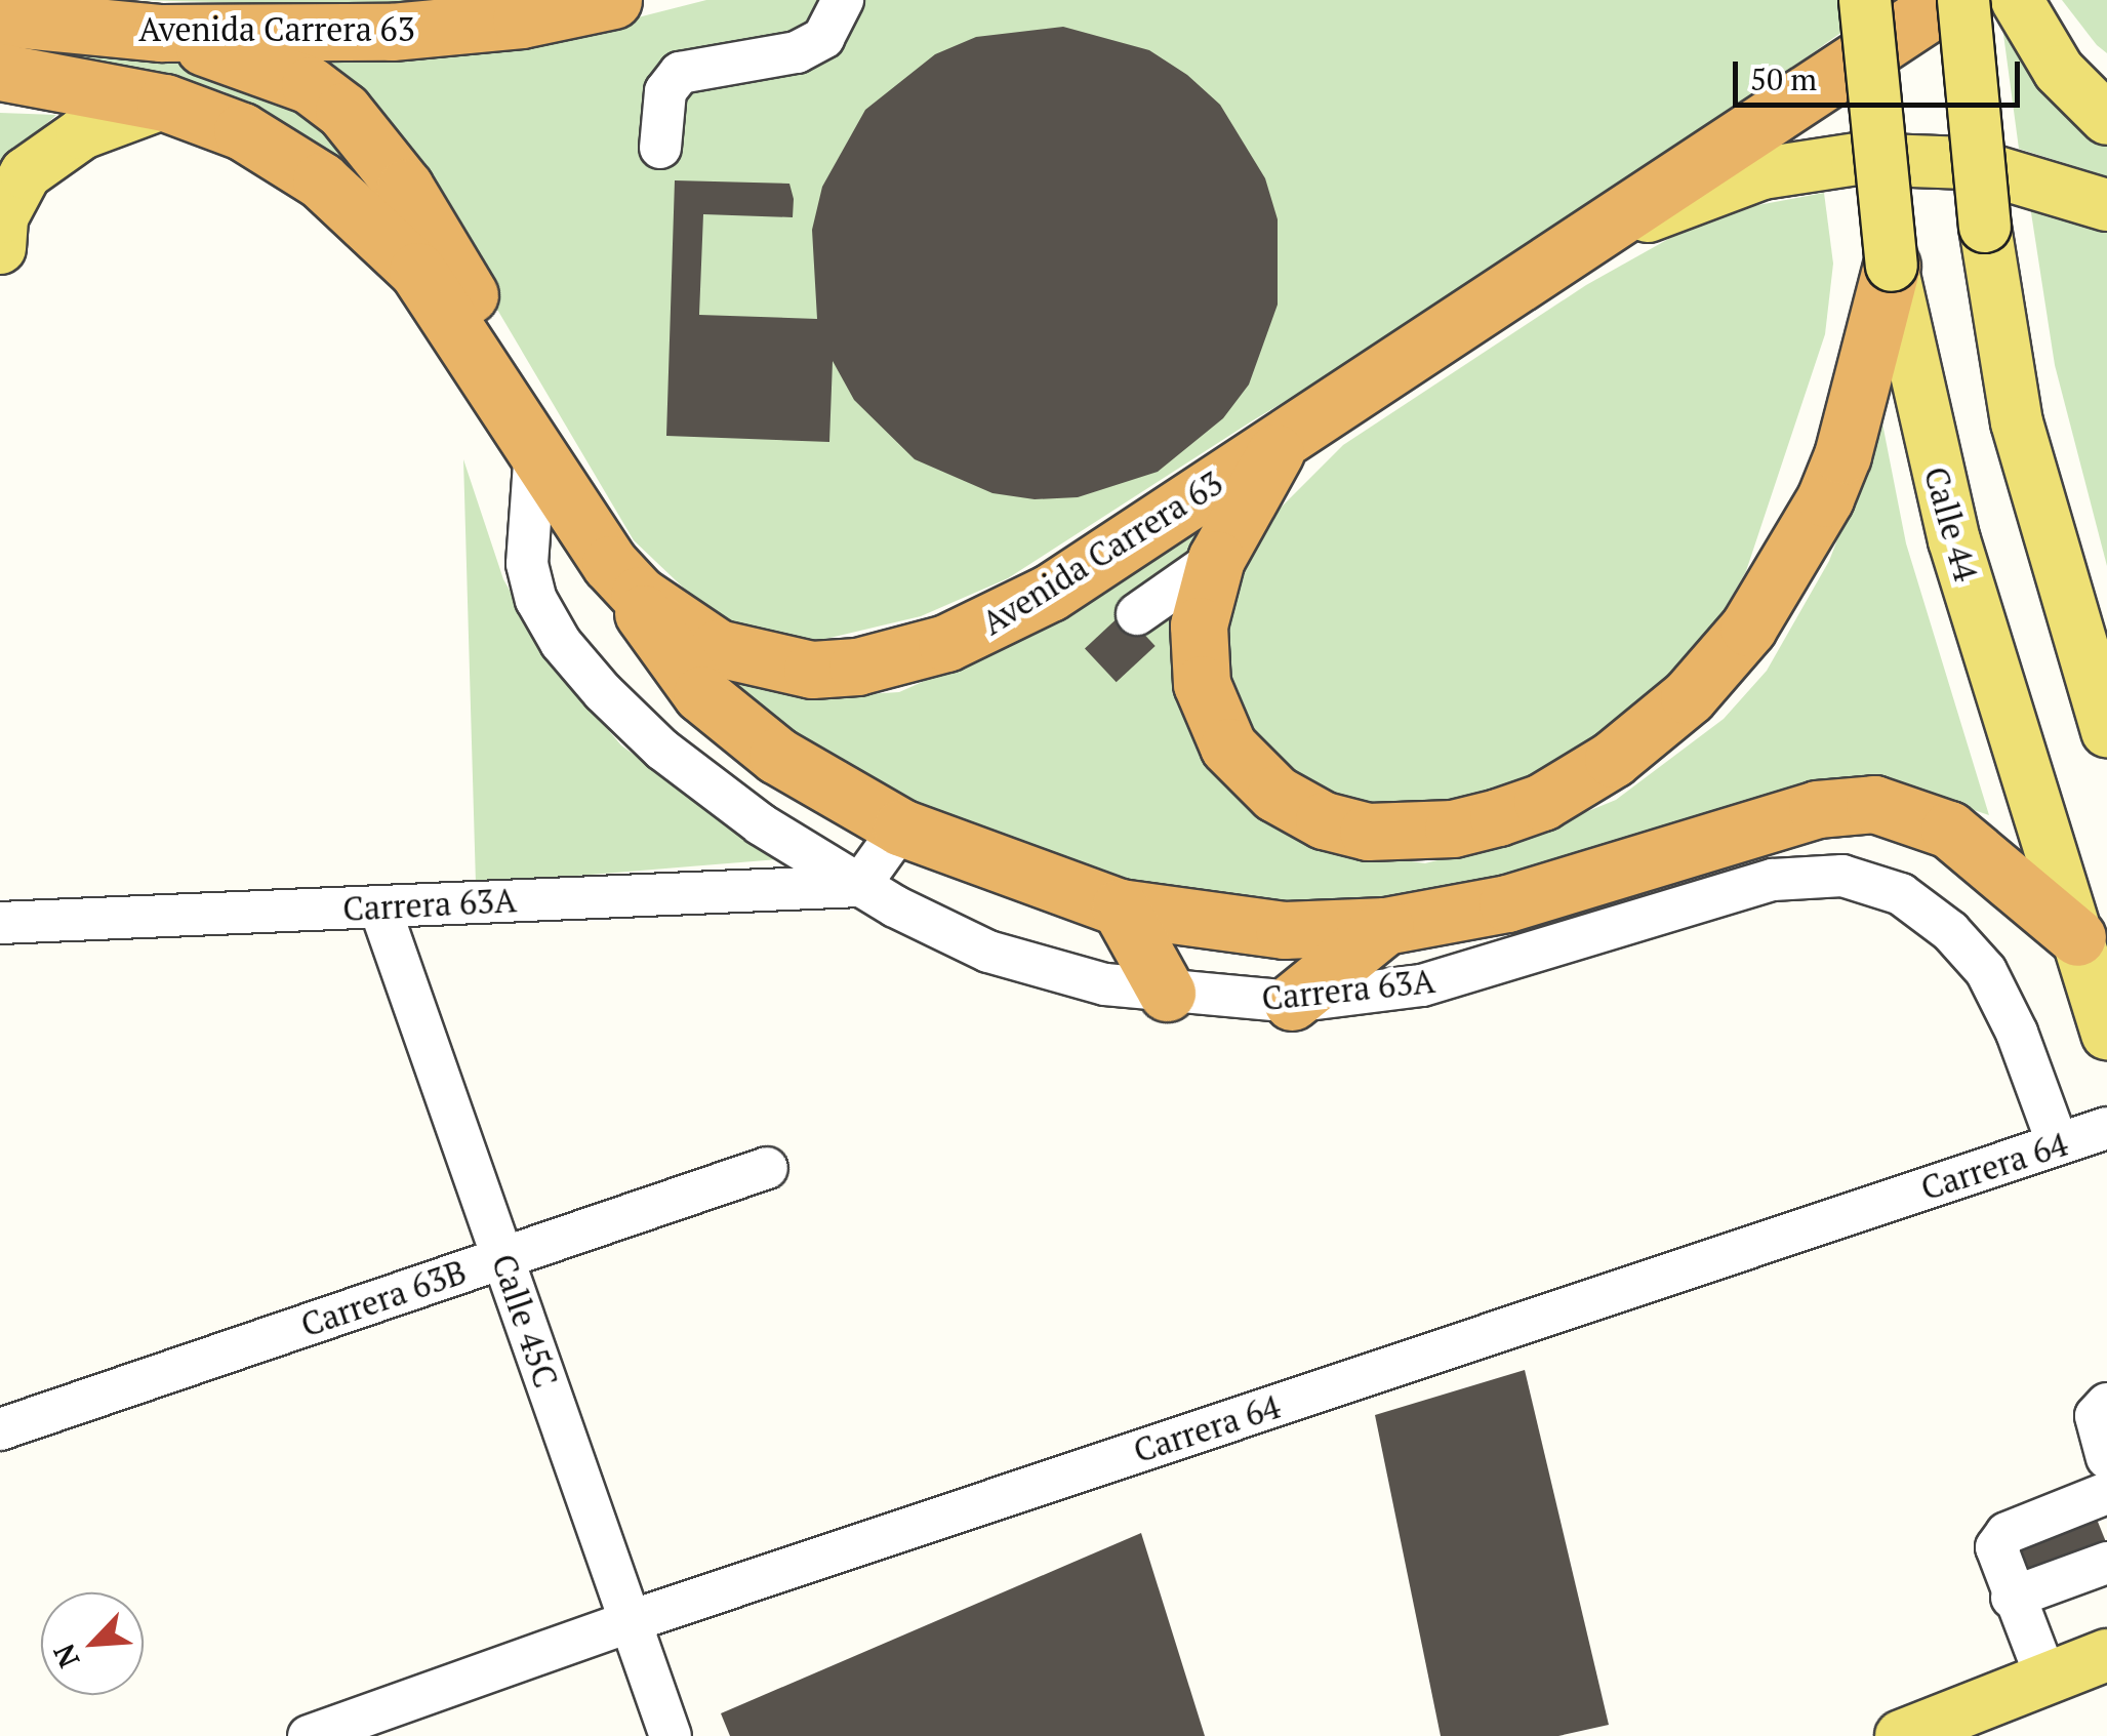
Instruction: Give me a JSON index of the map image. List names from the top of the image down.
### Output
{
  "streets": {
    "highway": ["Avenida Carrera 63"],
    "main road": ["Calle 44"],
    "street": [
      "Carrera 63A",
      "Carrera 64",
      "Carrera 63B",
      "Calle 45C"
    ]
  },
  "crossings": [
    ["Avenida Carrera 63", "Carrera 63A"],
    ["Carrera 63A", "Carrera 64"],
    ["Carrera 63A", "Calle 45C"],
    ["Carrera 64", "Calle 45C"],
    ["Carrera 63B", "Calle 45C"]
  ],
  "scale_bar": "50 m",
  "north": "bottom left"
}
